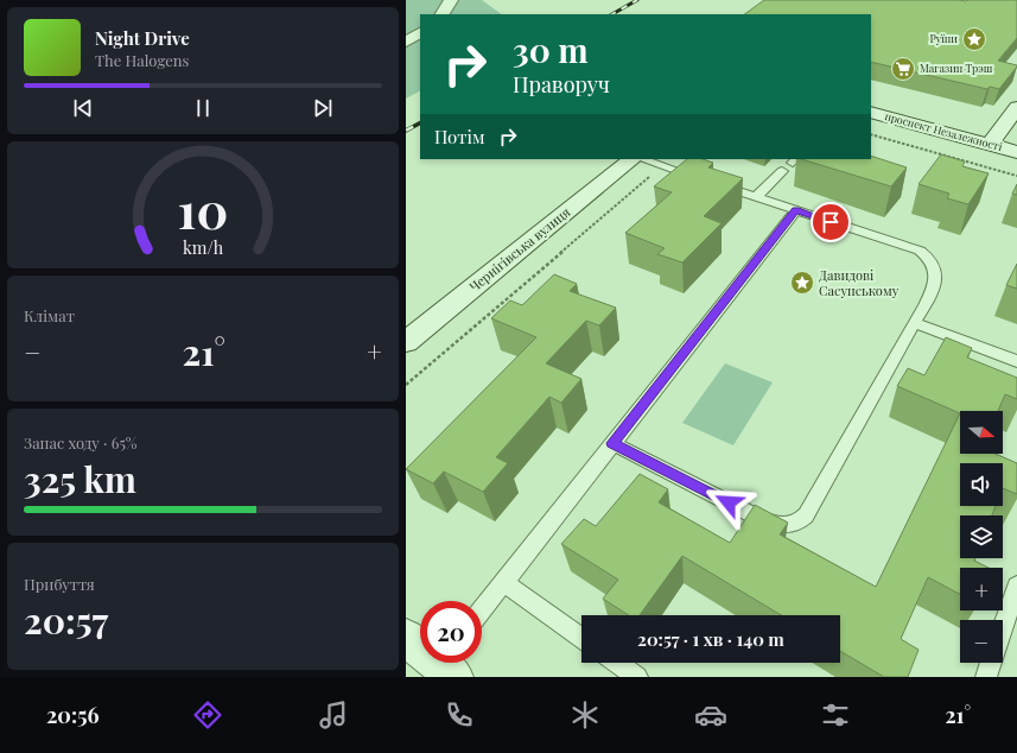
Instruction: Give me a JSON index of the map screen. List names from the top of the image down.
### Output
{
  "streets": {
    "street": ["проспект Незалежності", "Чернігівська вулиця"]
  },
  "places": {
    "place": ["Руїни", "Давидові Сасунському"],
    "supermarket": ["Магазин Трэш"]
  },
  "north": "right",
  "page": {
    "turn": ["30 m", "Праворуч"],
    "song": ["Night Drive", "The Halogens"],
    "then": "Потім",
    "tile": [
      "Клімат",
      ["Запас ходу · 65%", "325 km"],
      ["Прибуття", "20:57"]
    ],
    "heat": ["−", "21°", "+"],
    "map_buttons": ["+", "−"],
    "limit": "20",
    "trip": "20:57 · 1 хв · 140 m",
    "tabs": ["20:56", "21°"],
    "gauge": ["10", "km/h"]
  }
}
